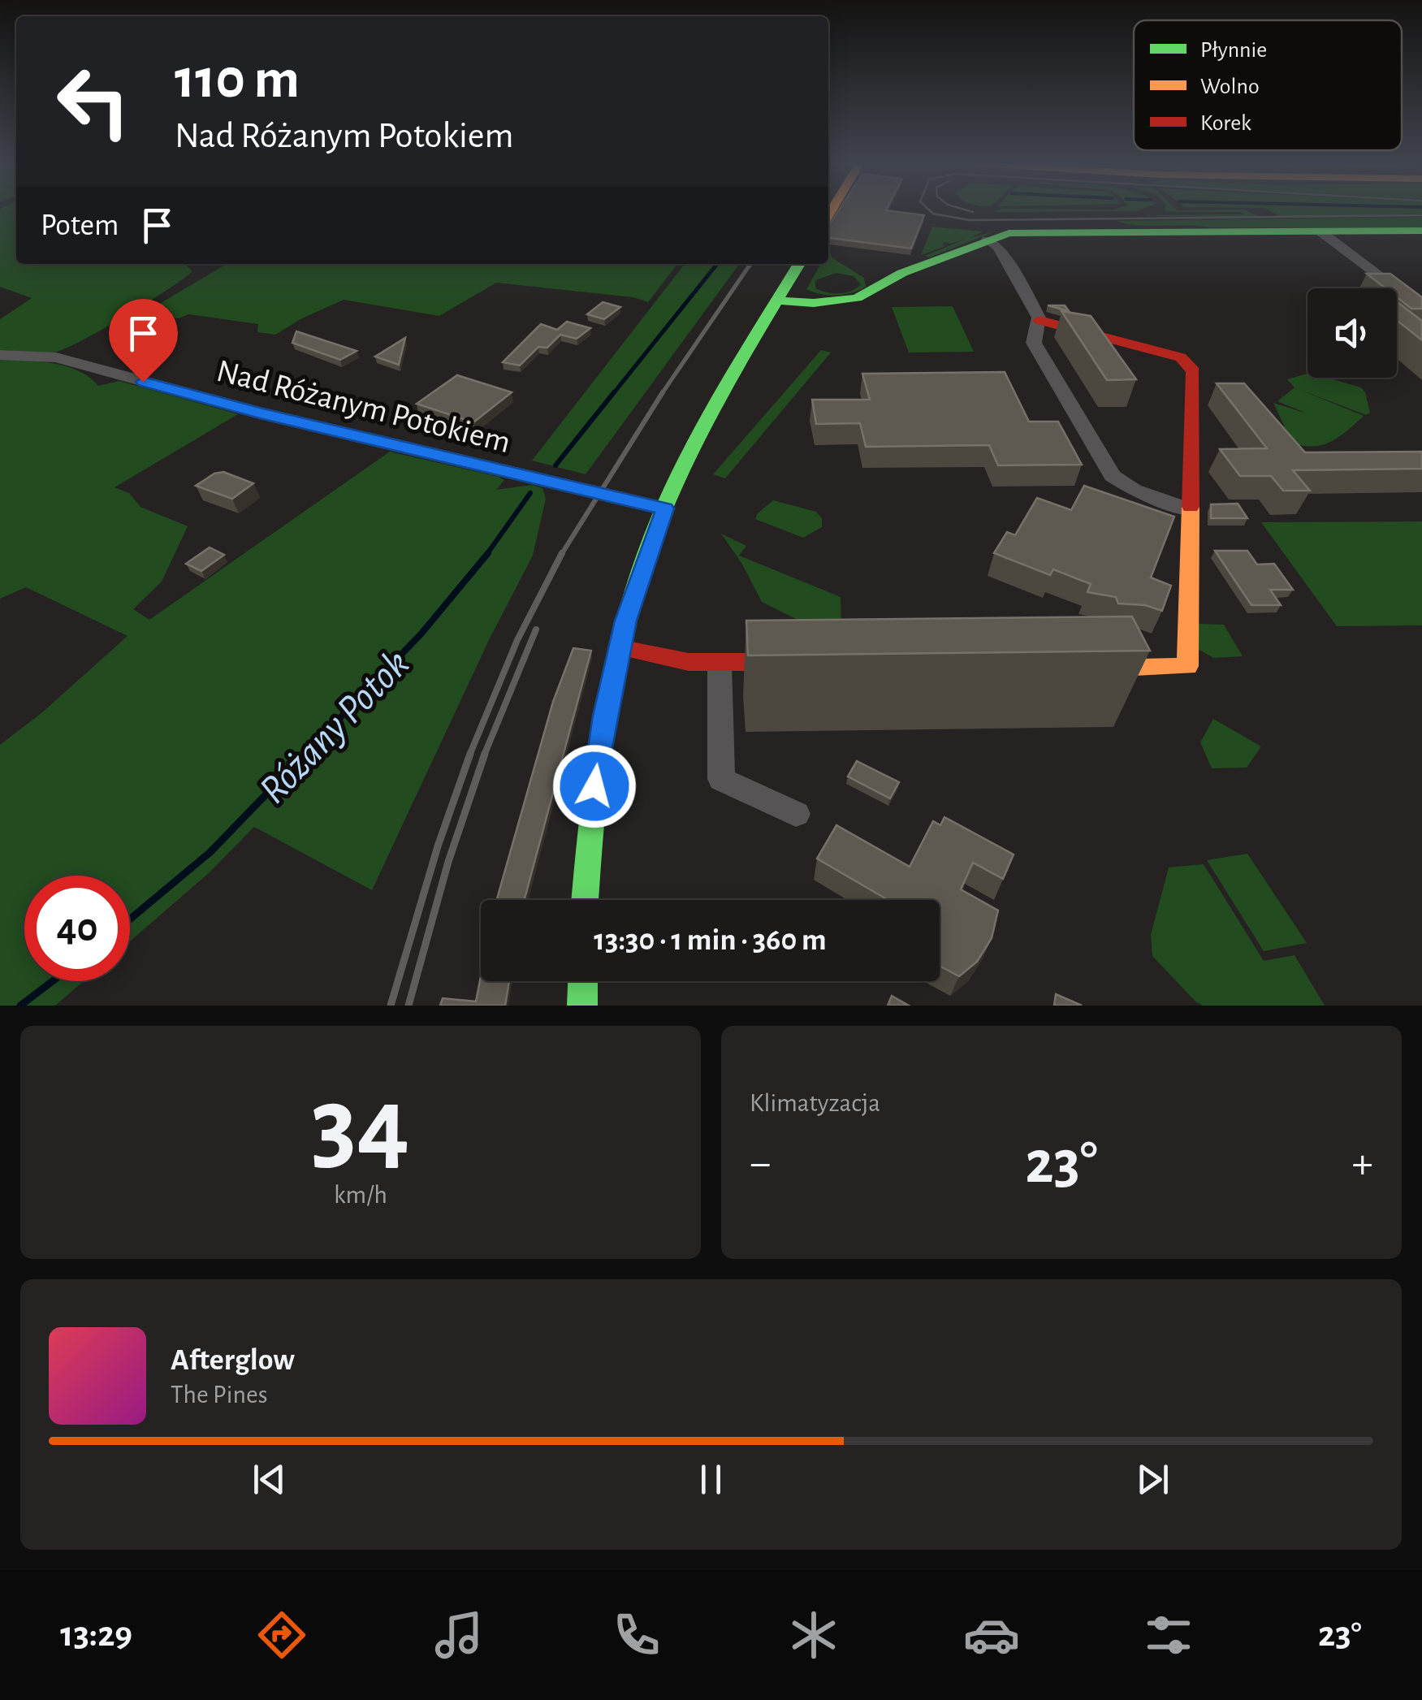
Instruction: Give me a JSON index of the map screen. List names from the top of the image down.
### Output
{
  "streets": {
    "street": ["Nad Różanym Potokiem"]
  },
  "water": ["Różany Potok"],
  "legend": ["Płynnie", "Wolno", "Korek"],
  "page": {
    "turn": ["110 m", "Nad Różanym Potokiem"],
    "then": "Potem",
    "limit": "40",
    "trip": "13:30 · 1 min · 360 m",
    "tile": [
      ["34", "km/h"],
      "Klimatyzacja"
    ],
    "heat": ["−", "23°", "+"],
    "song": ["Afterglow", "The Pines"],
    "tabs": ["13:29", "23°"]
  }
}
